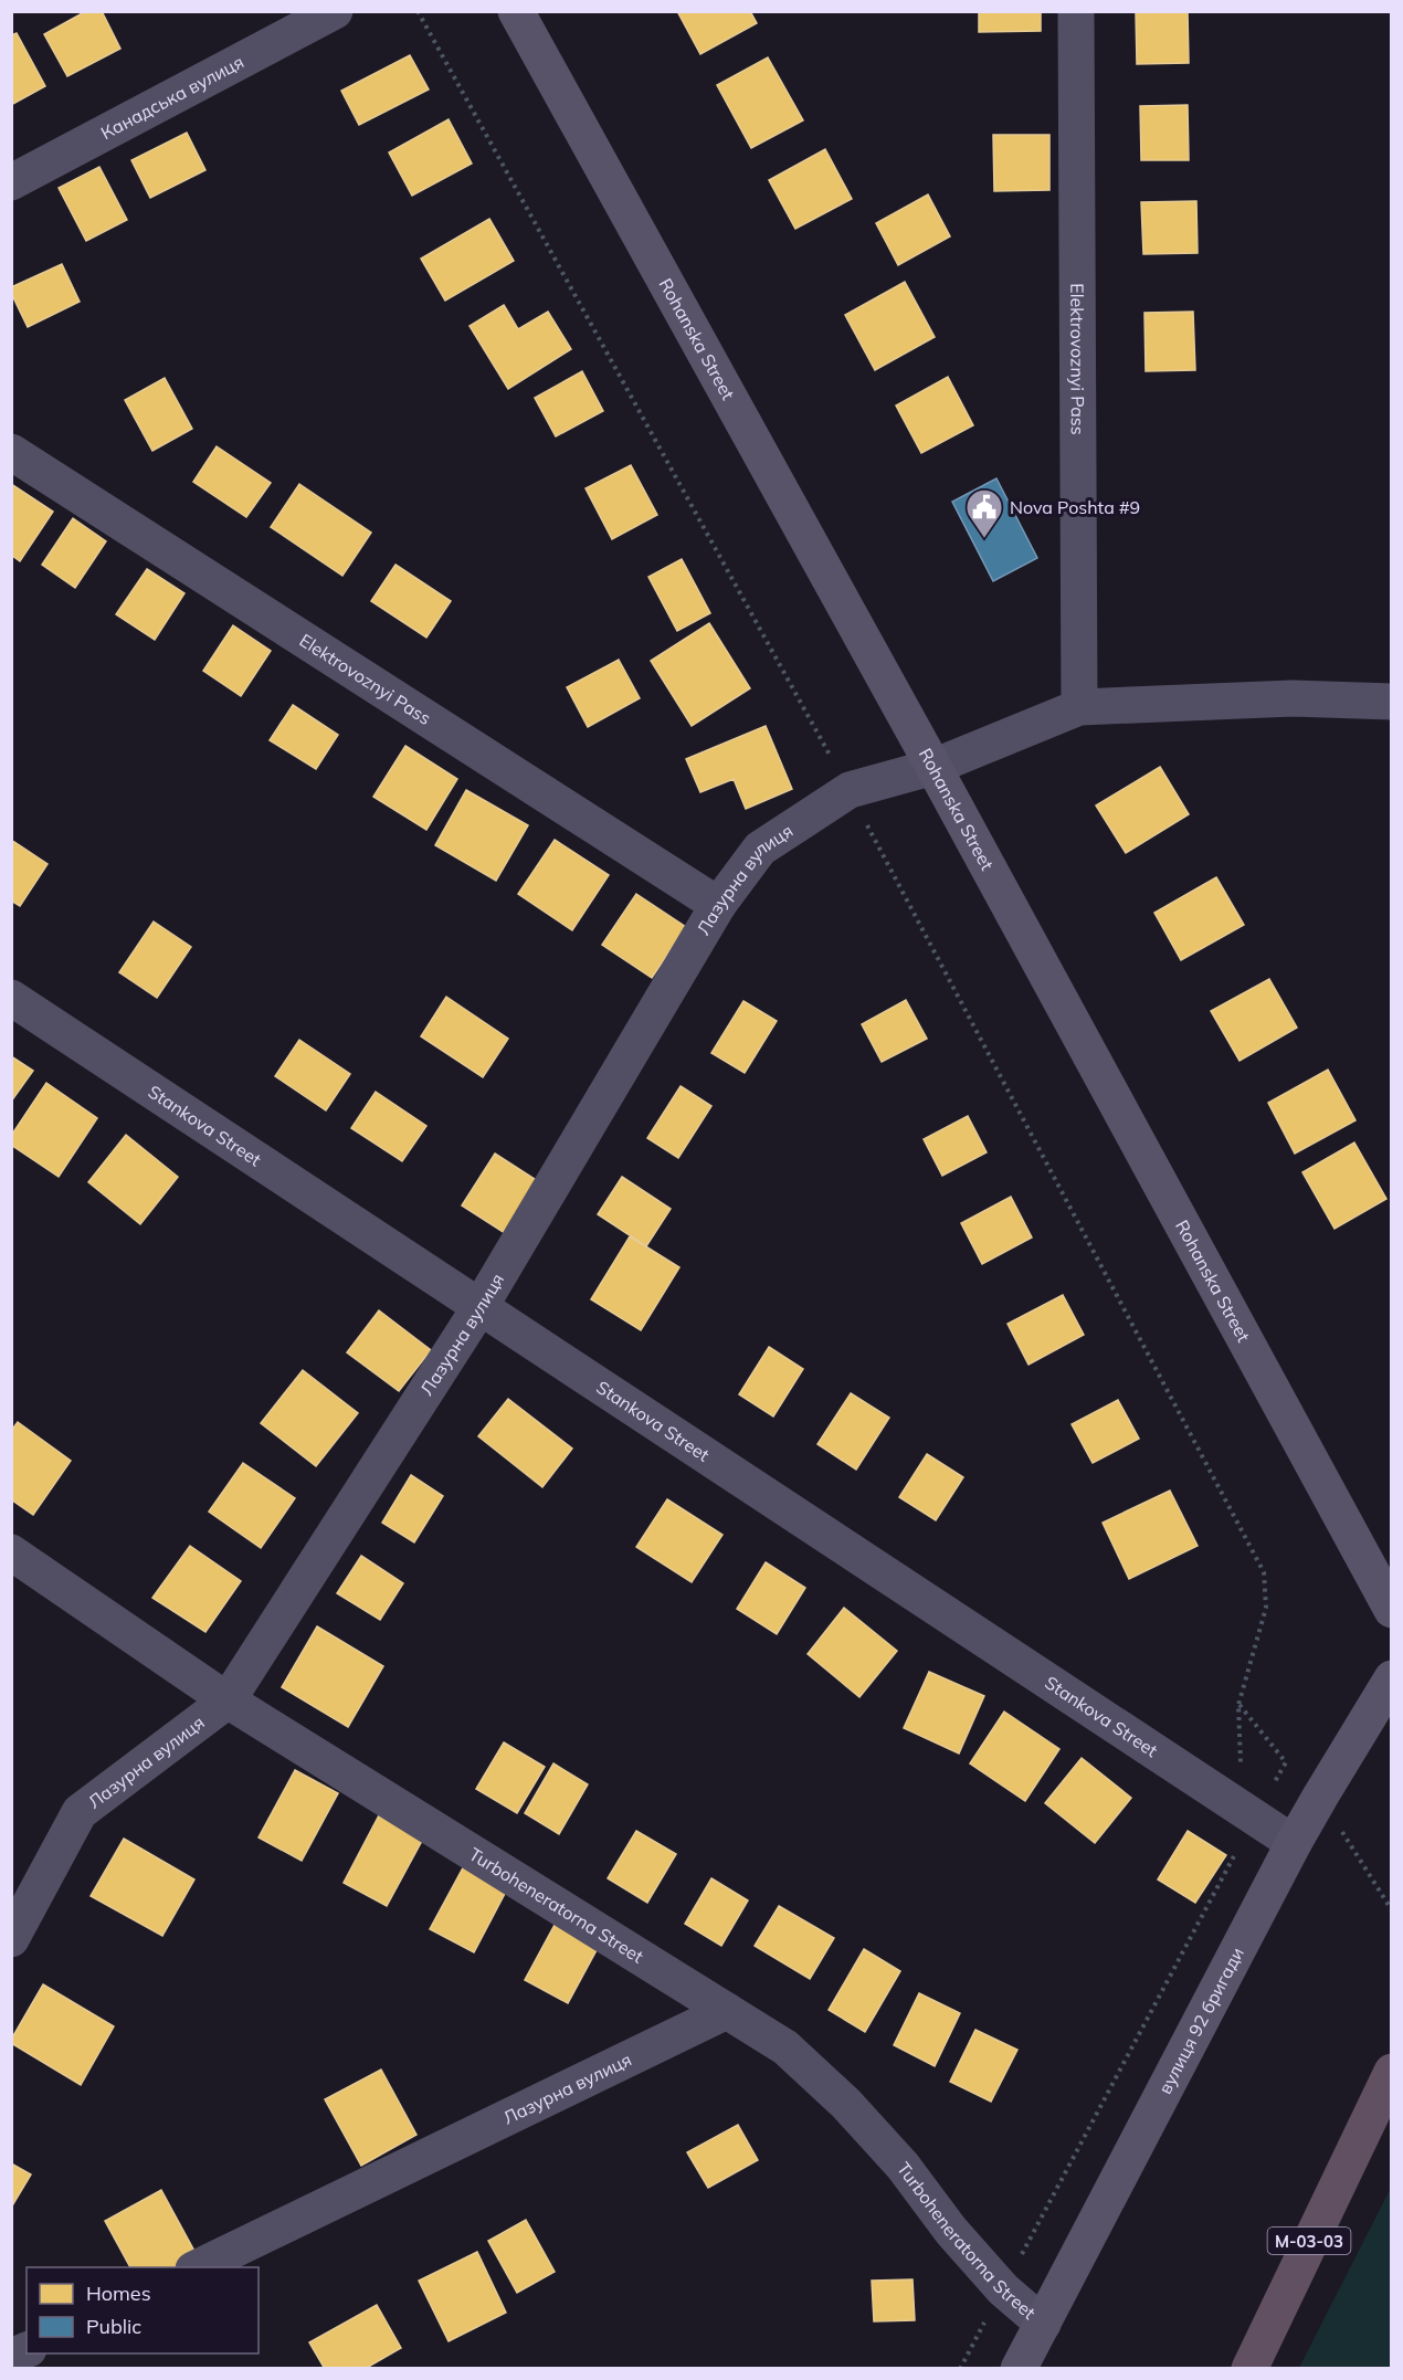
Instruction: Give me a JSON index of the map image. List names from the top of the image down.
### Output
{
  "streets": {
    "highway": ["М-03-03"],
    "main road": ["Rohanska Street", "вулиця 92 бригади"],
    "street": [
      "Канадська вулиця",
      "Elektrovoznyi Pass",
      "Лазурна вулиця",
      "Stankova Street",
      "Turboheneratorna Street"
    ]
  },
  "crossings": [
    ["Rohanska Street", "Лазурна вулиця"],
    ["Elektrovoznyi Pass", "Лазурна вулиця"],
    ["Лазурна вулиця", "Stankova Street"],
    ["Лазурна вулиця", "Turboheneratorna Street"],
    ["Stankova Street", "вулиця 92 бригади"],
    ["Turboheneratorna Street", "вулиця 92 бригади"]
  ],
  "places": {
    "public building": ["Nova Poshta #9"]
  },
  "legend": ["Homes", "Public"]
}
